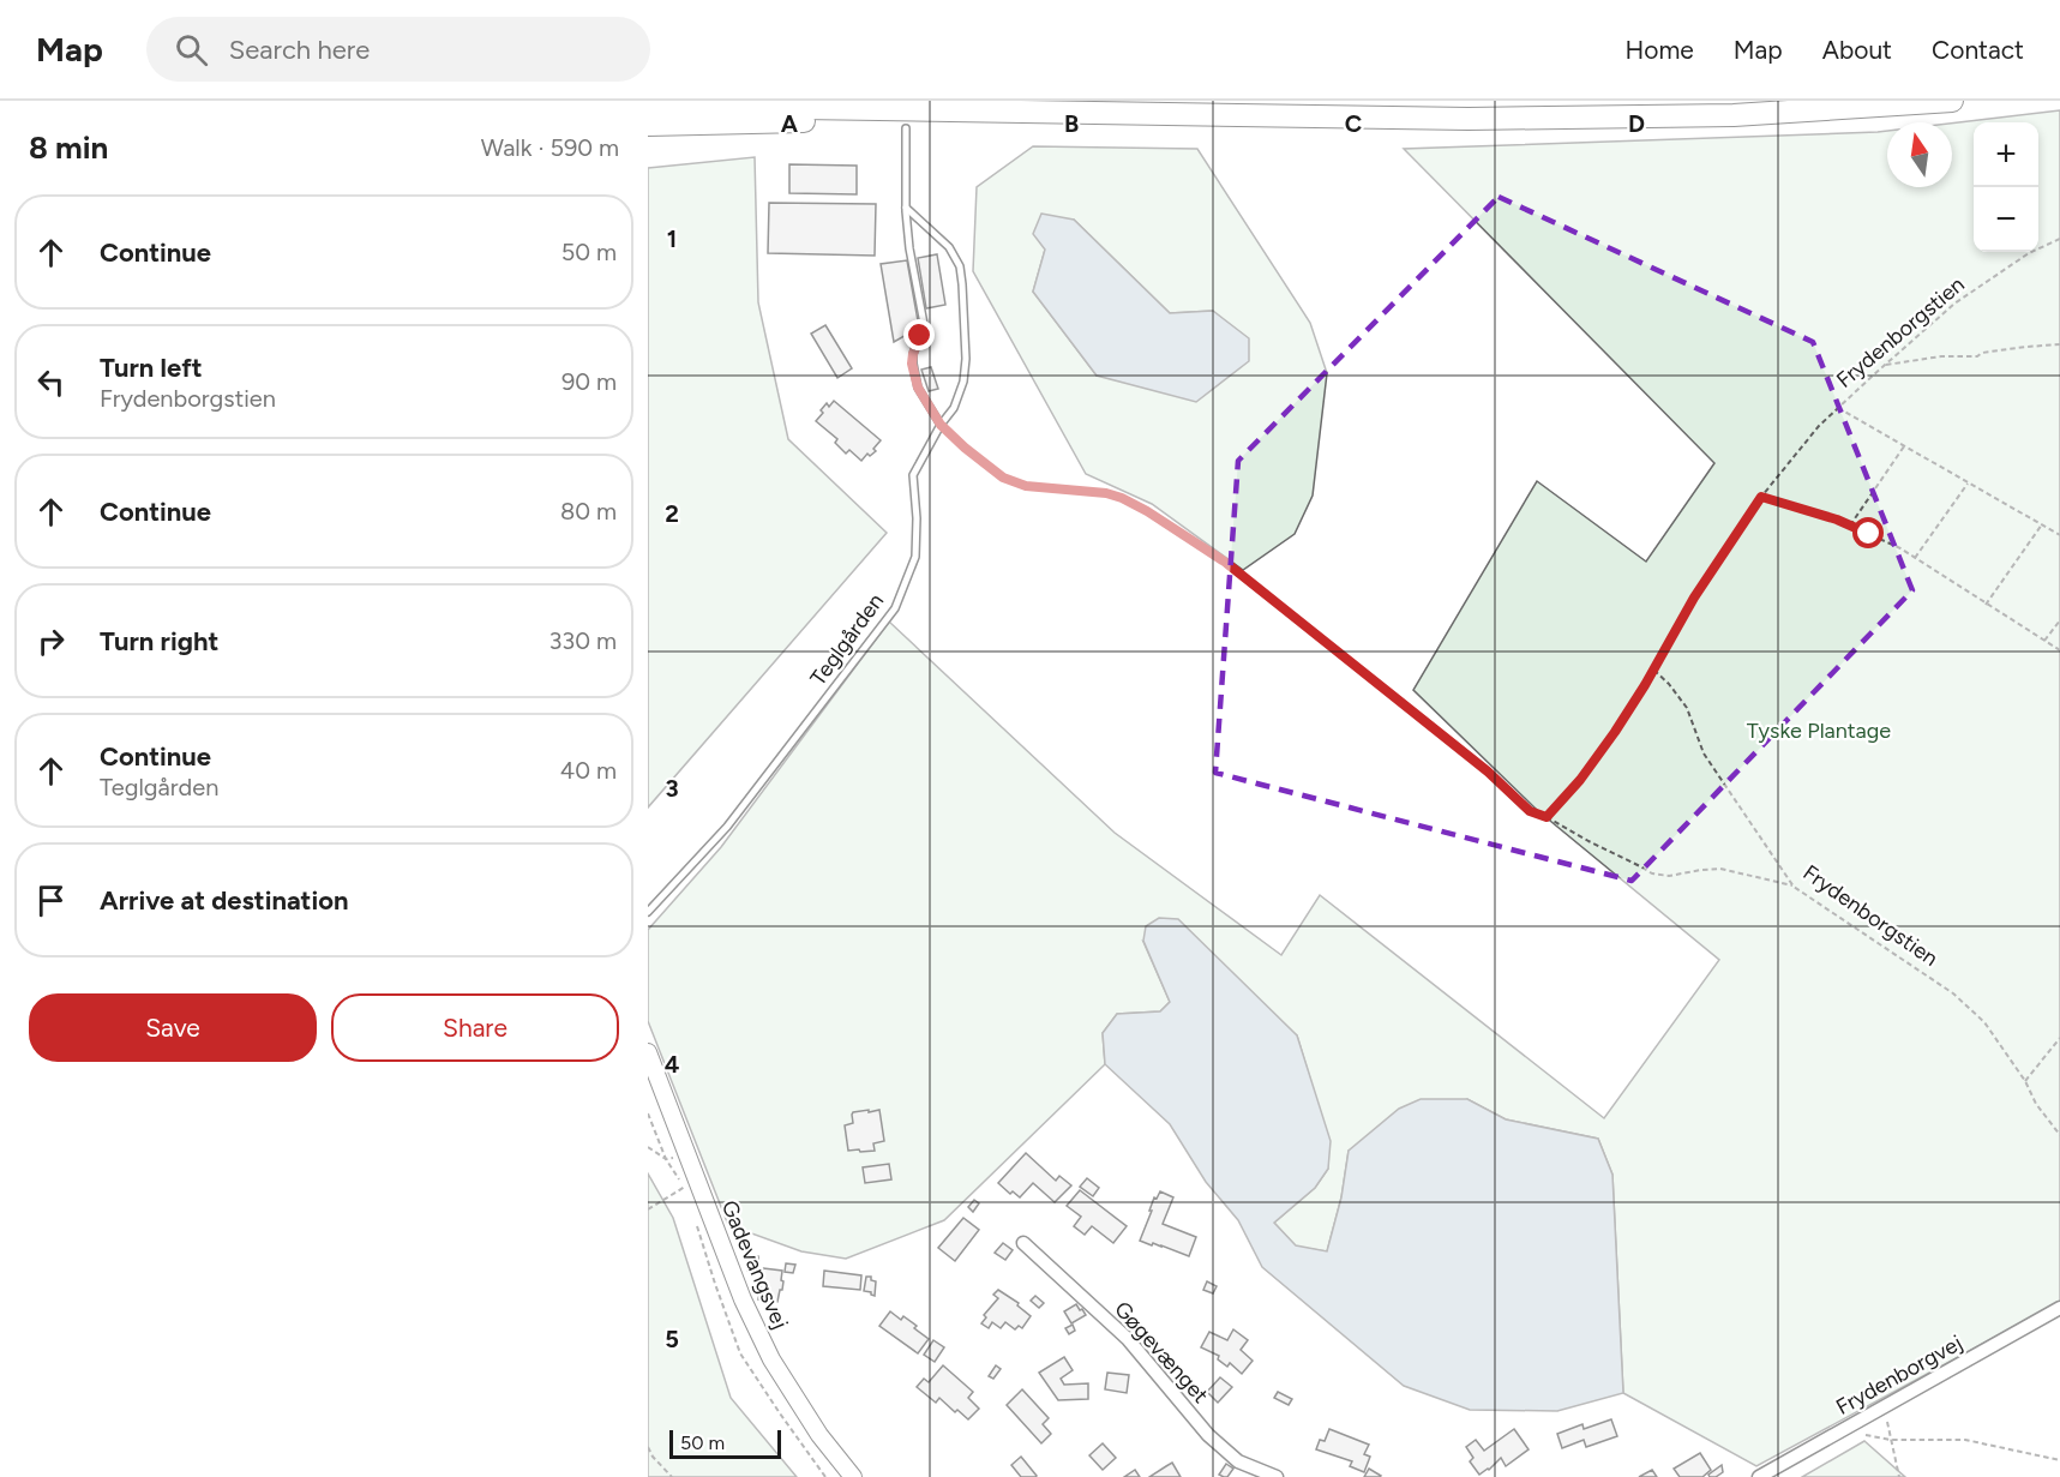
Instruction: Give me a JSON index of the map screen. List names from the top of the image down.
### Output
{
  "streets": {
    "street": ["Gadevangsvej", "Gøgevænget", "Frydenborgvej"],
    "lane": ["Teglgården"],
    "path": ["Frydenborgstien"]
  },
  "parks": ["Tyske Plantage"],
  "scale_bar": "50 m",
  "north": "top",
  "page": {
    "header": "Map",
    "search": "Search here",
    "nav": [
      "Home",
      "Map",
      "About",
      "Contact"
    ],
    "heading": ["8 min", "Walk · 590 m"],
    "map_buttons": ["+", "−"],
    "list": [
      ["Continue", "50 m"],
      ["Turn left", "Frydenborgstien", "90 m"],
      ["Continue", "80 m"],
      ["Turn right", "330 m"],
      ["Continue", "Teglgården", "40 m"],
      "Arrive at destination"
    ],
    "buttons": ["Save", "Share"],
    "scale": "50 m"
  },
  "grid": {
    "columns": [
      "A",
      "B",
      "C",
      "D"
    ],
    "rows": [
      "1",
      "2",
      "3",
      "4",
      "5"
    ]
  }
}
